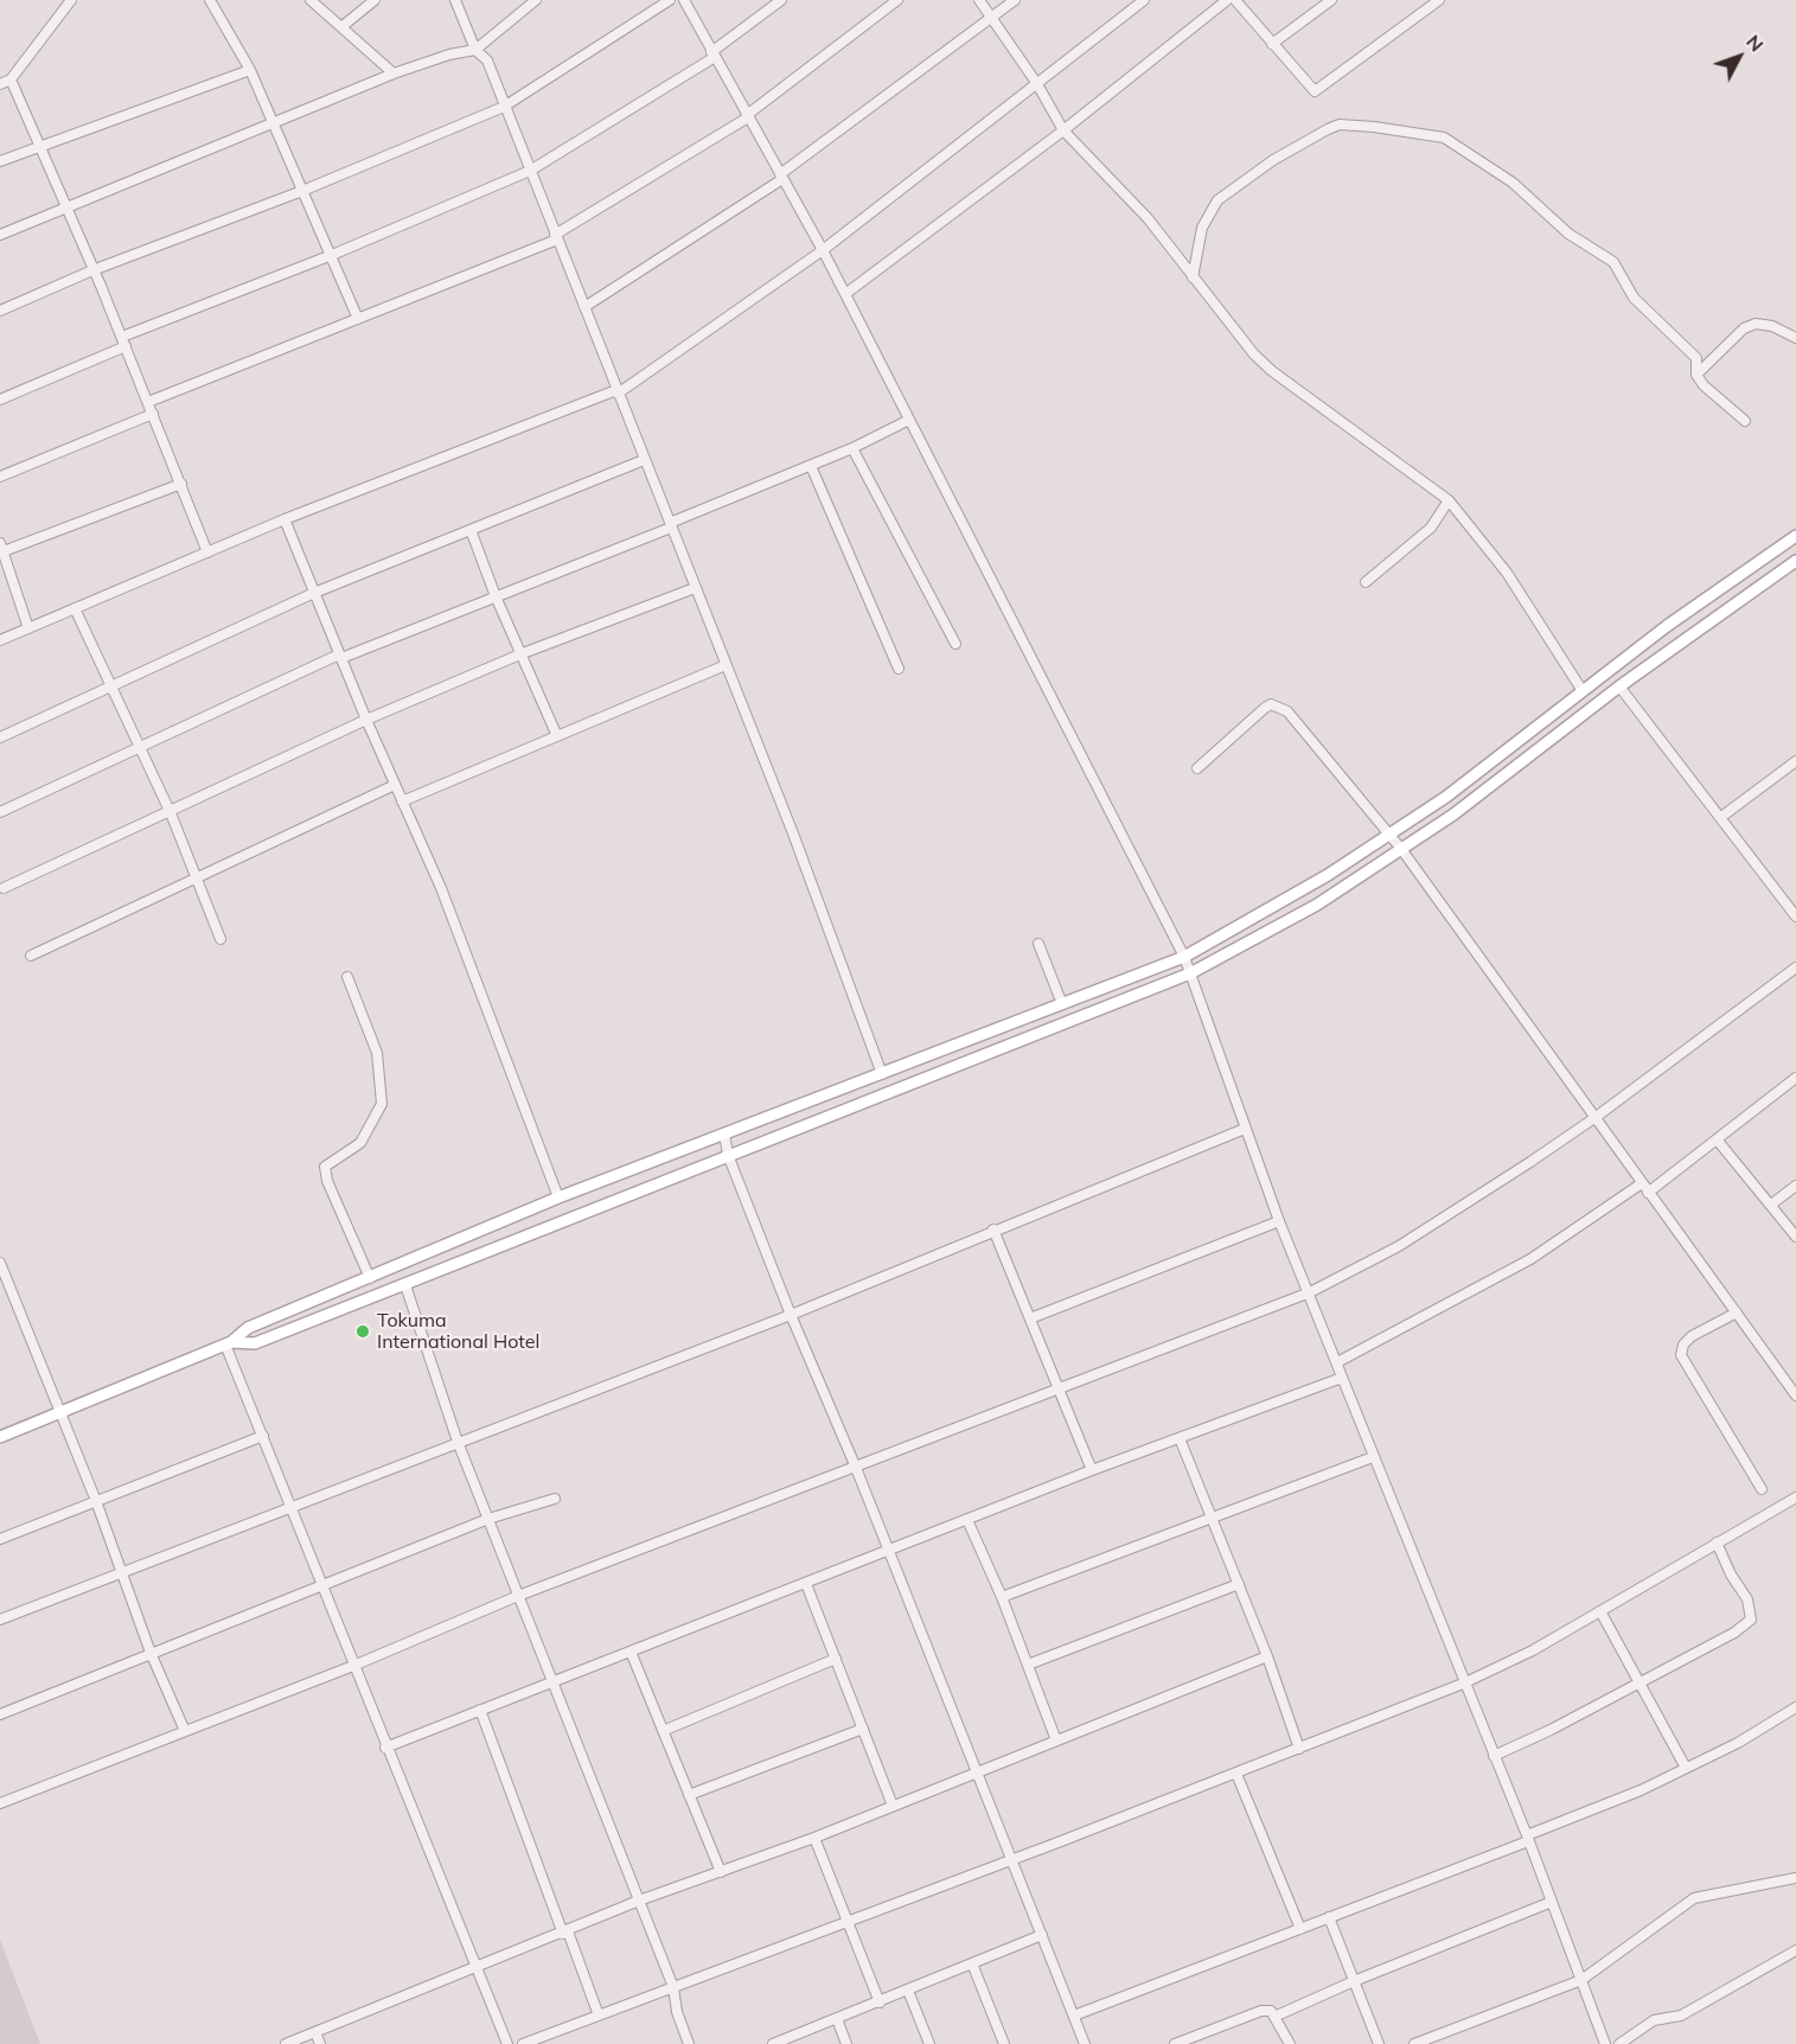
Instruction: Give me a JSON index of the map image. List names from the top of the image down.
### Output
{
  "places": ["Tokuma International Hotel"],
  "north": "top right"
}
